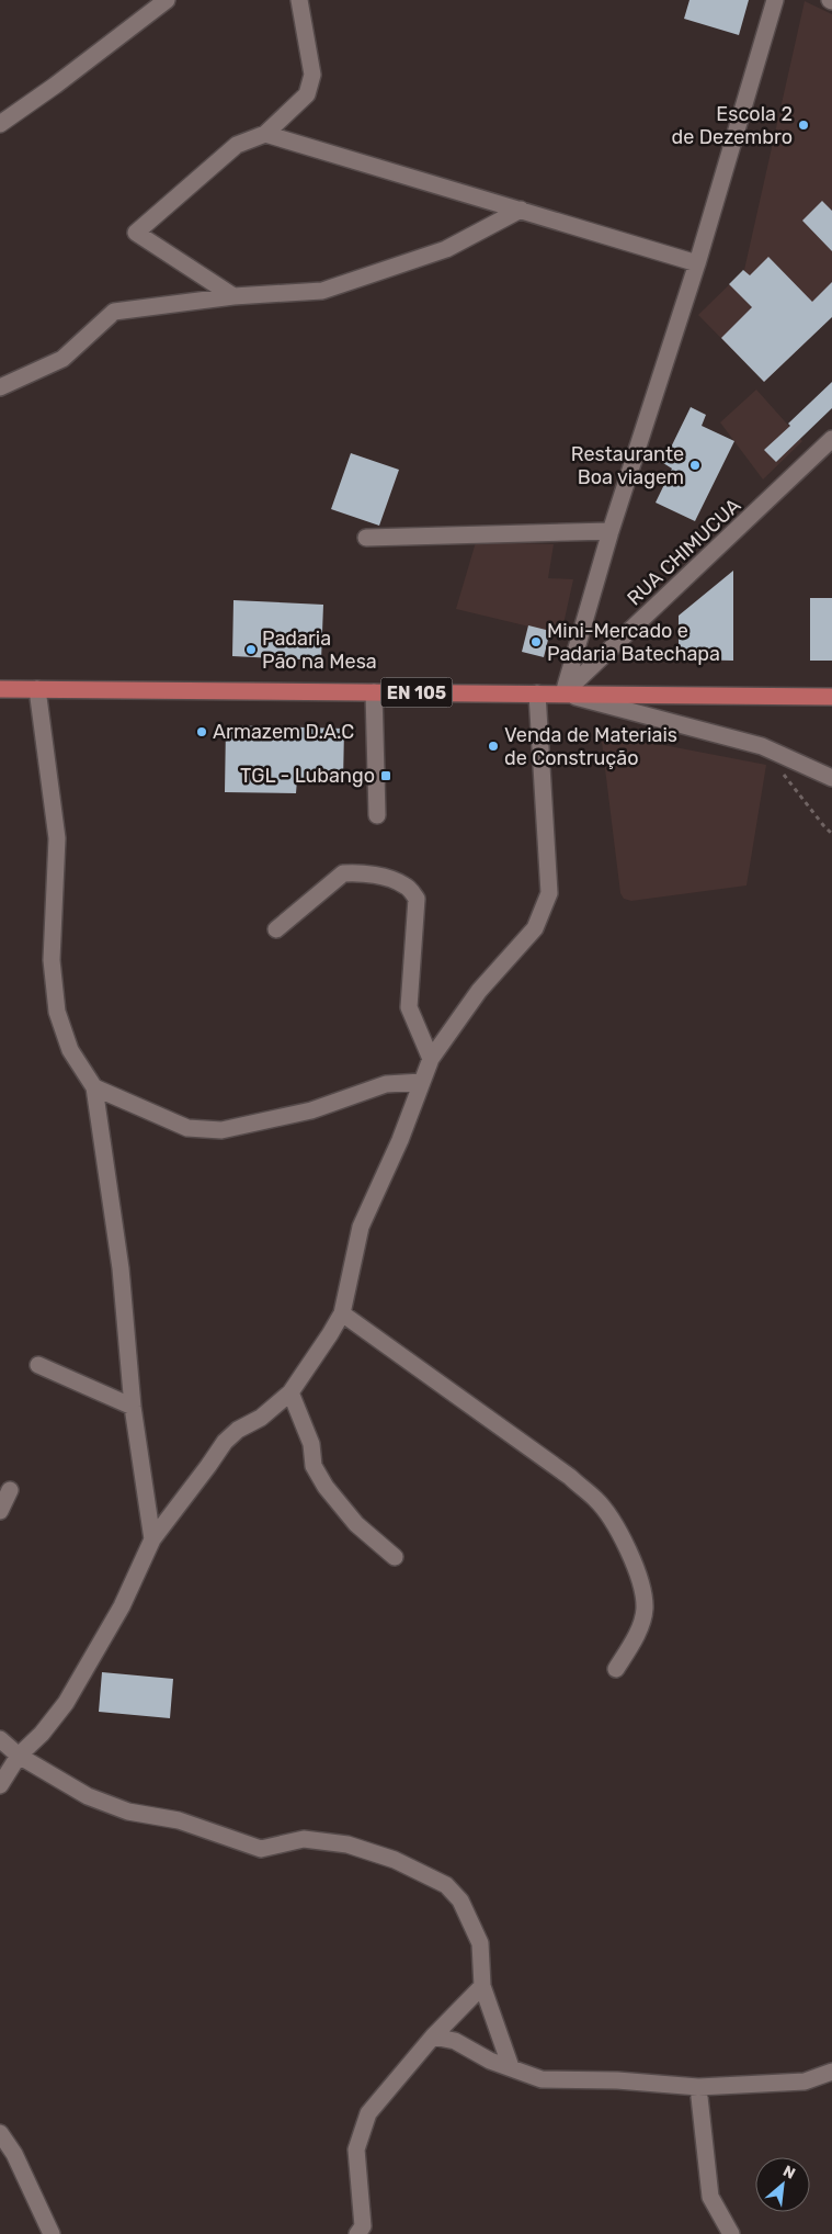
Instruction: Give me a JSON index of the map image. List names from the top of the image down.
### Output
{
  "streets": {
    "main road": ["EN 105"],
    "street": ["RUA CHIMUCUA"]
  },
  "crossings": [
    ["RUA CHIMUCUA", "EN 105"]
  ],
  "places": {
    "other": [
      "Escola 2 de Dezembro",
      "Restaurante Boa viagem",
      "Mini-Mercado e Padaria Batechapa",
      "Padaria Pão na Mesa",
      "Armazem D.A.C",
      "Venda de Materiais de Construção"
    ],
    "transit": ["TGL - Lubango"]
  },
  "north": "top right"
}
